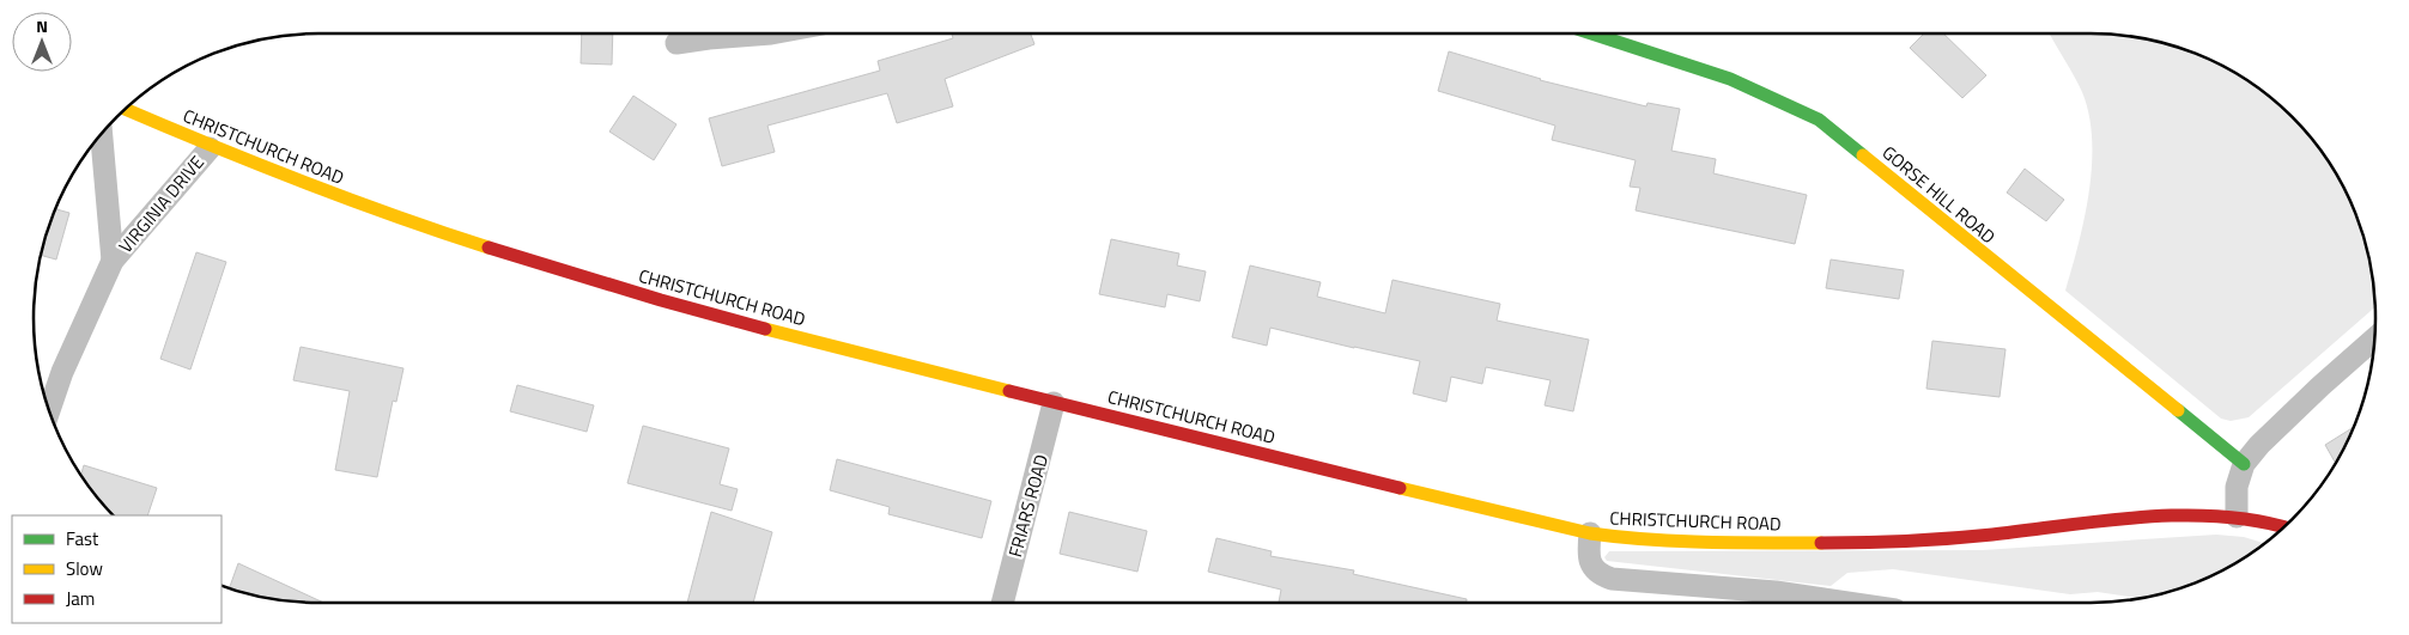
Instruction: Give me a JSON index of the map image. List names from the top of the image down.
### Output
{
  "streets": {
    "main road": ["CHRISTCHURCH ROAD", "GORSE HILL ROAD"],
    "street": ["VIRGINIA DRIVE", "FRIARS ROAD"]
  },
  "crossings": [
    ["CHRISTCHURCH ROAD", "VIRGINIA DRIVE"],
    ["CHRISTCHURCH ROAD", "FRIARS ROAD"]
  ],
  "legend": ["Fast", "Slow", "Jam"],
  "north": "top"
}
